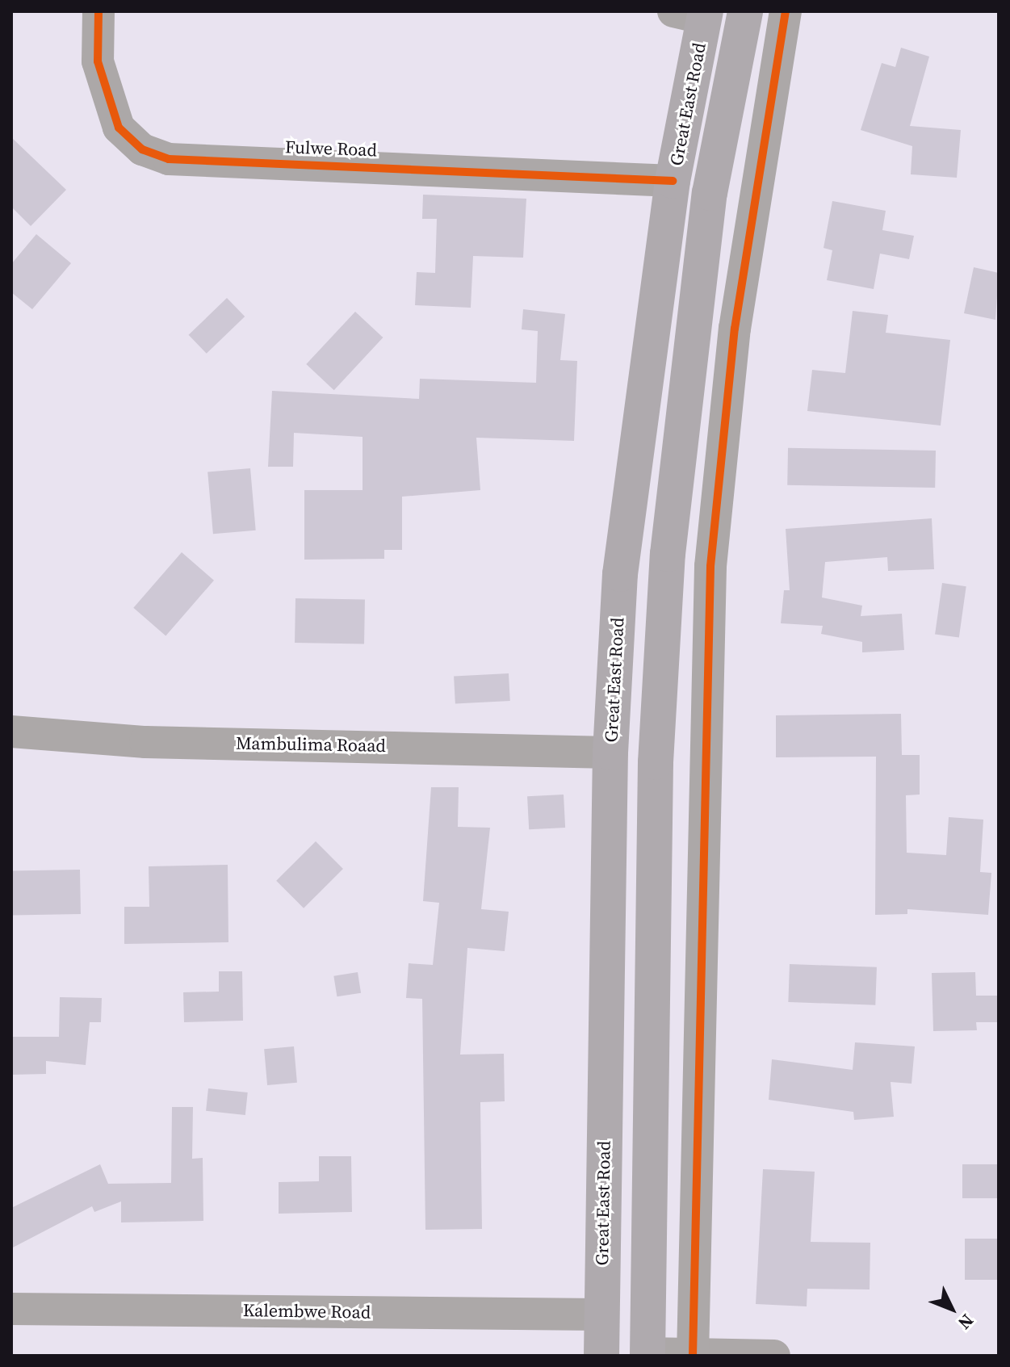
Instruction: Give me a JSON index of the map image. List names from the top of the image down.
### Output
{
  "streets": {
    "main road": ["Great East Road"],
    "street": ["Fulwe Road", "Mambulima Roaad", "Kalembwe Road"]
  },
  "crossings": [
    ["Great East Road", "Fulwe Road"],
    ["Great East Road", "Mambulima Roaad"],
    ["Great East Road", "Kalembwe Road"]
  ],
  "north": "bottom right"
}
